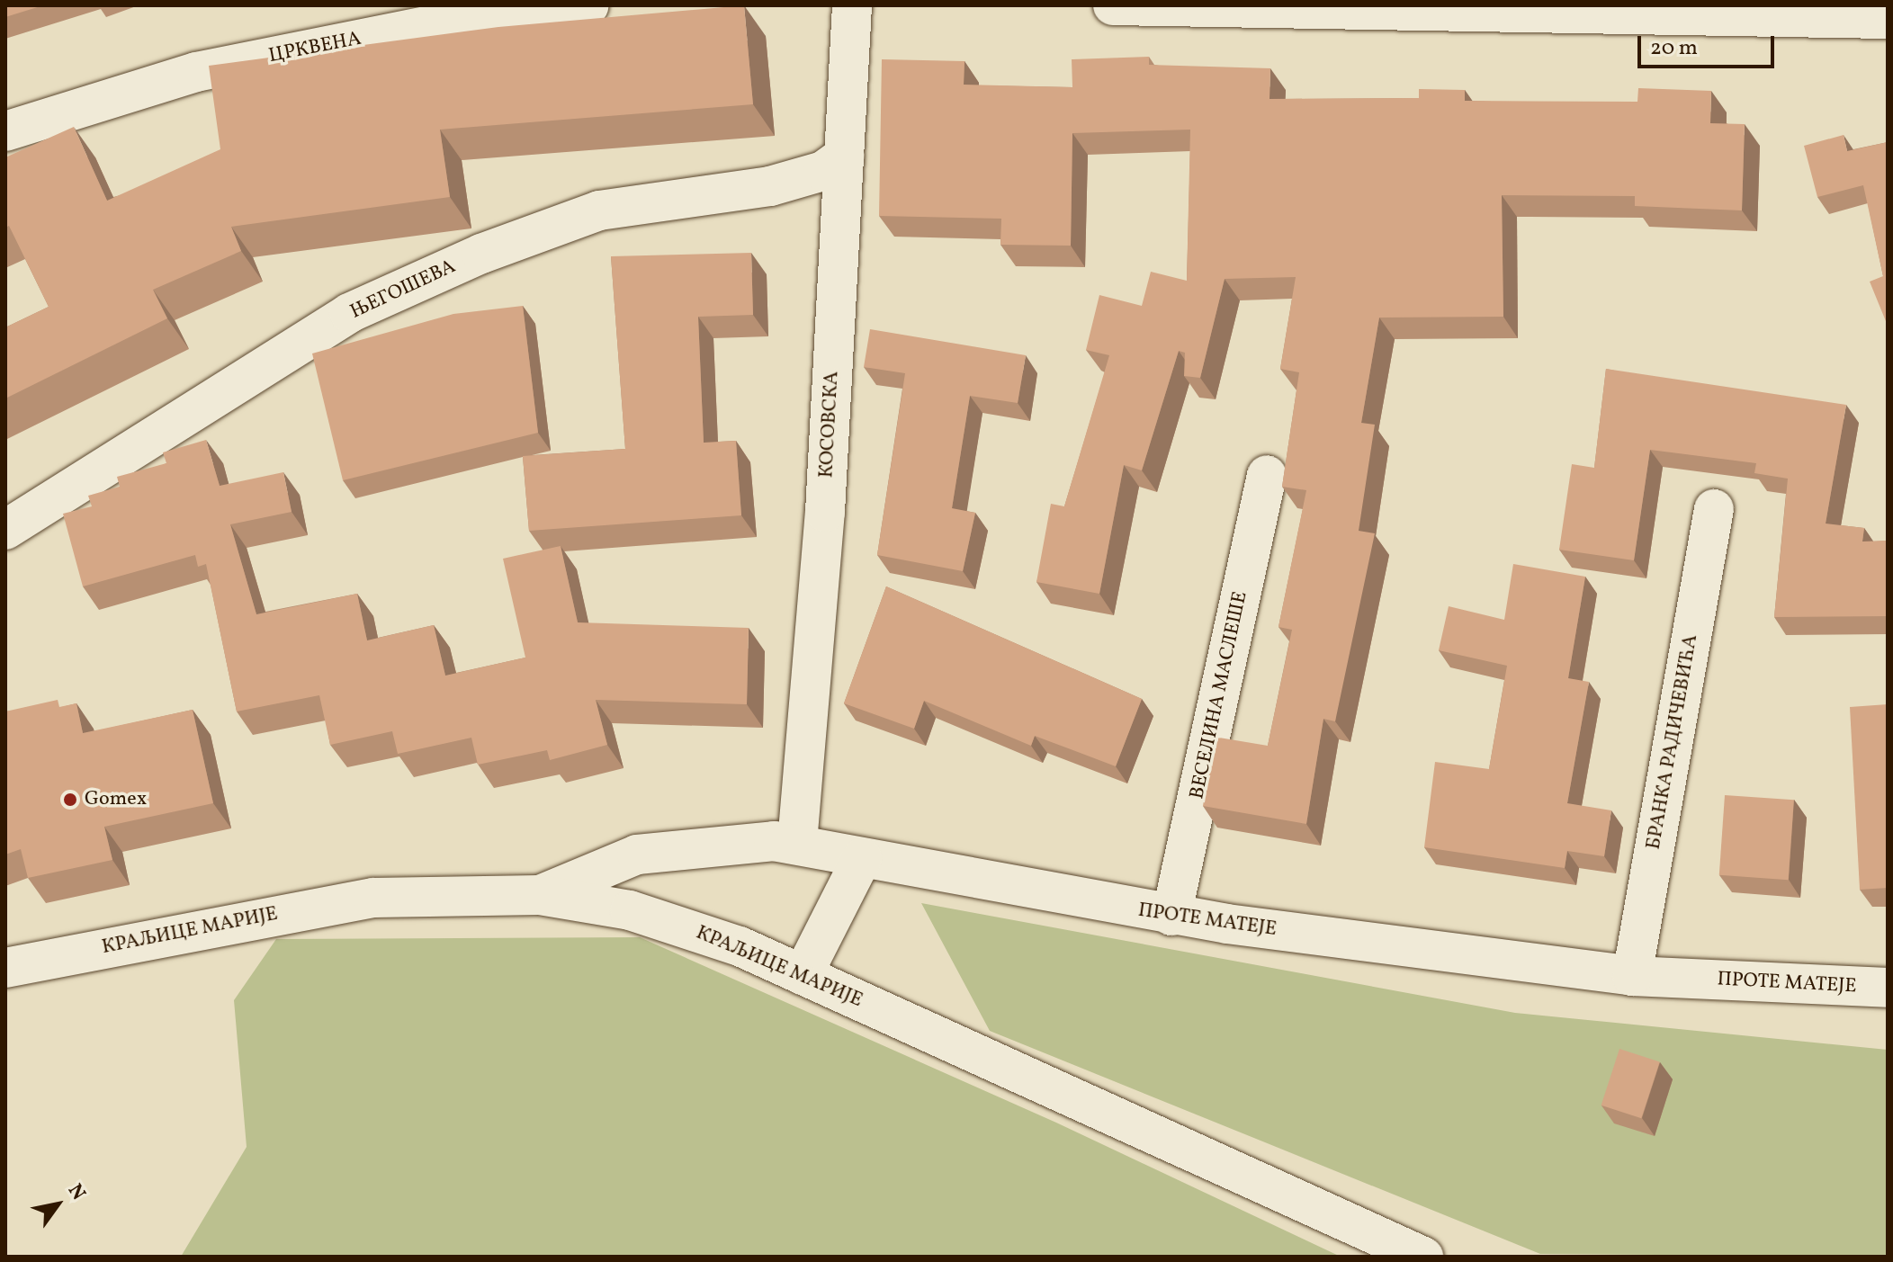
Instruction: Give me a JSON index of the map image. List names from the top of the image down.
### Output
{
  "streets": {
    "street": [
      "ЦРКВЕНА",
      "ЊЕГОШЕВА",
      "КОСОВСКА",
      "ВЕСЕЛИНА МАСЛЕШЕ",
      "БРАНКА РАДИЧЕВИЋА",
      "ПРОТЕ МАТЕЈЕ",
      "КРАЉИЦЕ МАРИЈЕ"
    ]
  },
  "crossings": [
    ["ЊЕГОШЕВА", "КОСОВСКА"],
    ["КОСОВСКА", "ПРОТЕ МАТЕЈЕ"],
    ["ВЕСЕЛИНА МАСЛЕШЕ", "ПРОТЕ МАТЕЈЕ"],
    ["БРАНКА РАДИЧЕВИЋА", "ПРОТЕ МАТЕЈЕ"],
    ["ПРОТЕ МАТЕЈЕ", "КРАЉИЦЕ МАРИЈЕ"]
  ],
  "places": ["Gomex"],
  "scale_bar": "20 m",
  "north": "top right"
}
